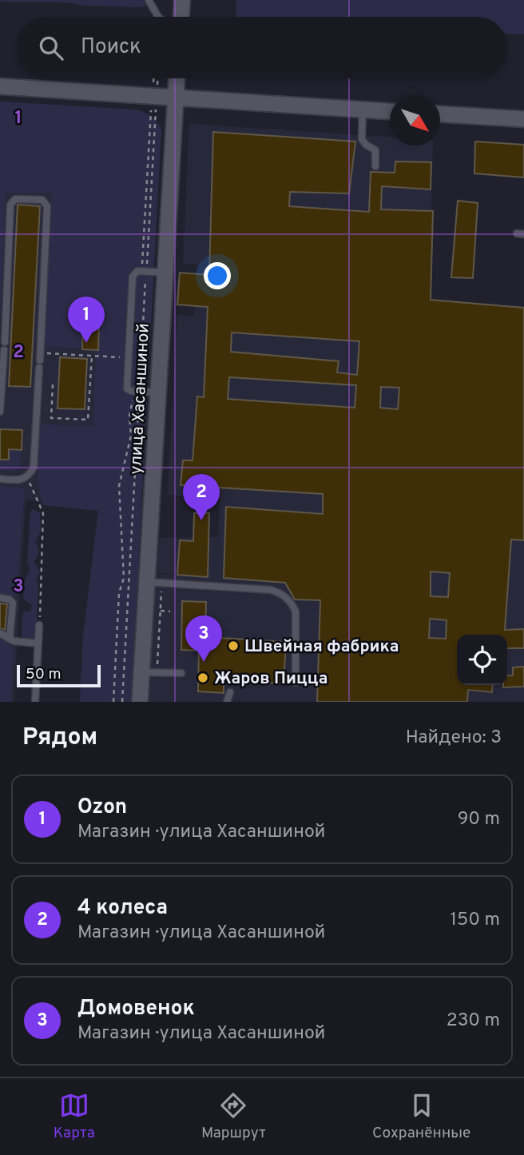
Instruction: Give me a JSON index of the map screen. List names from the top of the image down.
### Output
{
  "streets": {
    "street": ["улица Хасаншиной"]
  },
  "places": ["Швейная фабрика", "Жаров Пицца"],
  "scale_bar": "50 m",
  "north": "bottom right",
  "page": {
    "search": "Поиск",
    "pins": ["1", "2", "3"],
    "scale": "50 m",
    "heading": ["Рядом", "Найдено: 3"],
    "list": [
      {
        "mark": "1",
        "name": "Ozon",
        "note": "Магазин · улица Хасаншиной",
        "value": "90 m"
      },
      {
        "mark": "2",
        "name": "4 колеса",
        "note": "Магазин · улица Хасаншиной",
        "value": "150 m"
      },
      {
        "mark": "3",
        "name": "Домовенок",
        "note": "Магазин · улица Хасаншиной",
        "value": "230 m"
      }
    ],
    "nav": ["Карта", "Маршрут", "Сохранённые"]
  },
  "grid": {
    "rows": ["1", "2", "3"]
  }
}
